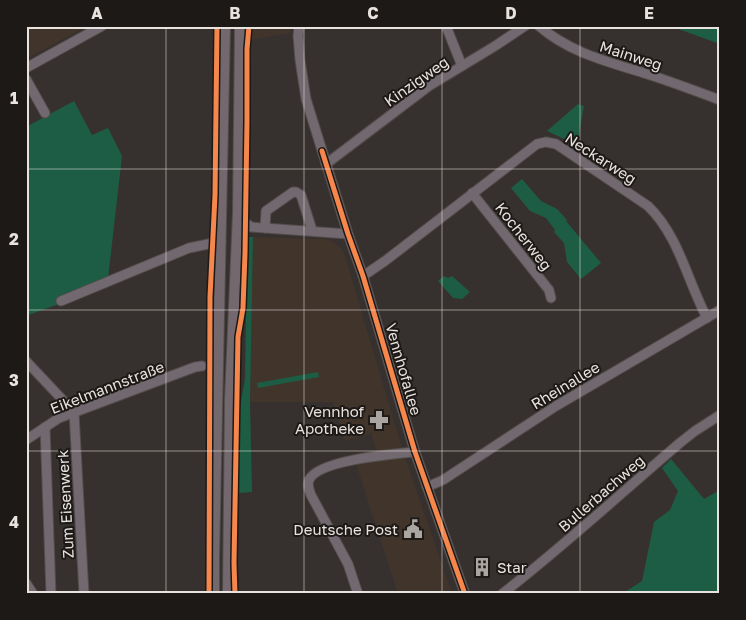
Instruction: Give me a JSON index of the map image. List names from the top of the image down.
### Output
{
  "streets": {
    "street": [
      "Mainweg",
      "Kinzigweg",
      "Neckarweg",
      "Kocherweg",
      "Vennhofallee",
      "Rheinallee",
      "Eikelmannstraße",
      "Bullerbachweg",
      "Zum Eisenwerk"
    ]
  },
  "crossings": [
    ["Kinzigweg", "Vennhofallee"],
    ["Neckarweg", "Kocherweg"],
    ["Neckarweg", "Vennhofallee"],
    ["Neckarweg", "Rheinallee"],
    ["Vennhofallee", "Rheinallee"],
    ["Eikelmannstraße", "Zum Eisenwerk"]
  ],
  "places": {
    "pharmacy": ["Vennhof Apotheke"],
    "public building": ["Deutsche Post"],
    "building": ["Star"]
  },
  "grid": {
    "columns": [
      "A",
      "B",
      "C",
      "D",
      "E"
    ],
    "rows": [
      "1",
      "2",
      "3",
      "4"
    ]
  }
}
